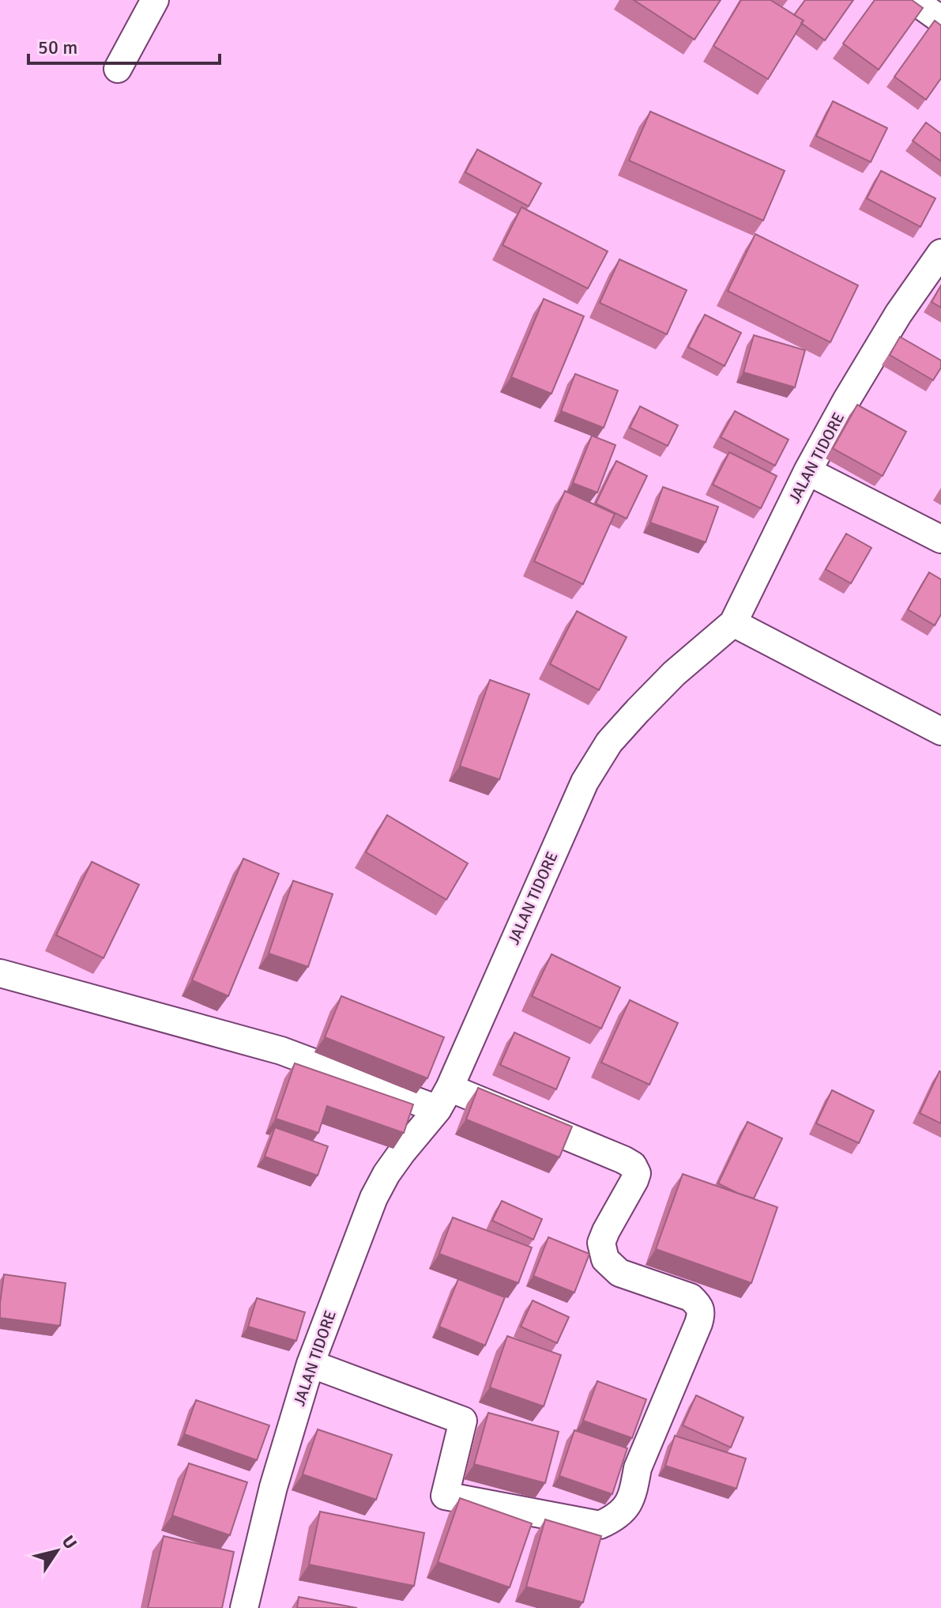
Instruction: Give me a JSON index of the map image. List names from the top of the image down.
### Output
{
  "streets": {
    "street": ["JALAN TIDORE"]
  },
  "scale_bar": "50 m",
  "north": "top right"
}
